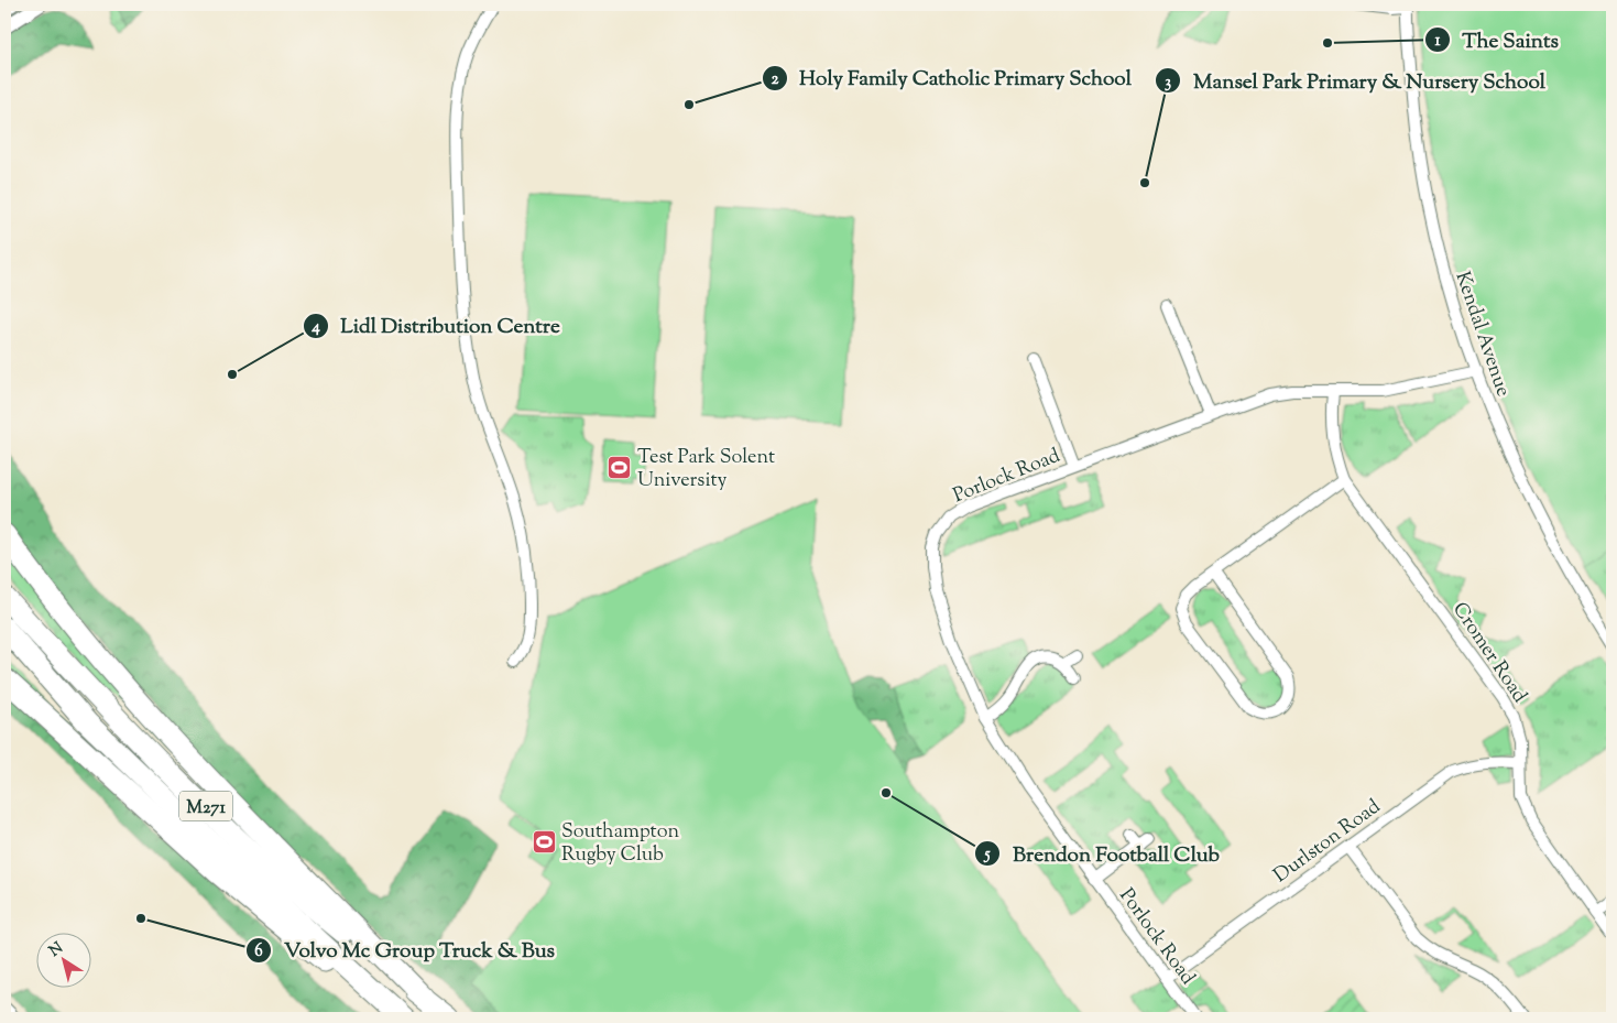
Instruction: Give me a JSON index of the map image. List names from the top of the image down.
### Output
{
  "streets": {
    "highway": ["M271"],
    "street": [
      "Kendal Avenue",
      "Porlock Road",
      "Cromer Road",
      "Durlston Road"
    ]
  },
  "crossings": [
    ["Kendal Avenue", "Porlock Road"],
    ["Porlock Road", "Cromer Road"],
    ["Porlock Road", "Durlston Road"],
    ["Cromer Road", "Durlston Road"]
  ],
  "places": {
    "other": [
      "The Saints",
      "Holy Family Catholic Primary School",
      "Mansel Park Primary & Nursery School",
      "Lidl Distribution Centre",
      "Brendon Football Club",
      "Volvo Mc Group Truck & Bus"
    ],
    "sports": ["Test Park Solent University", "Southampton Rugby Club"]
  },
  "north": "top left"
}
